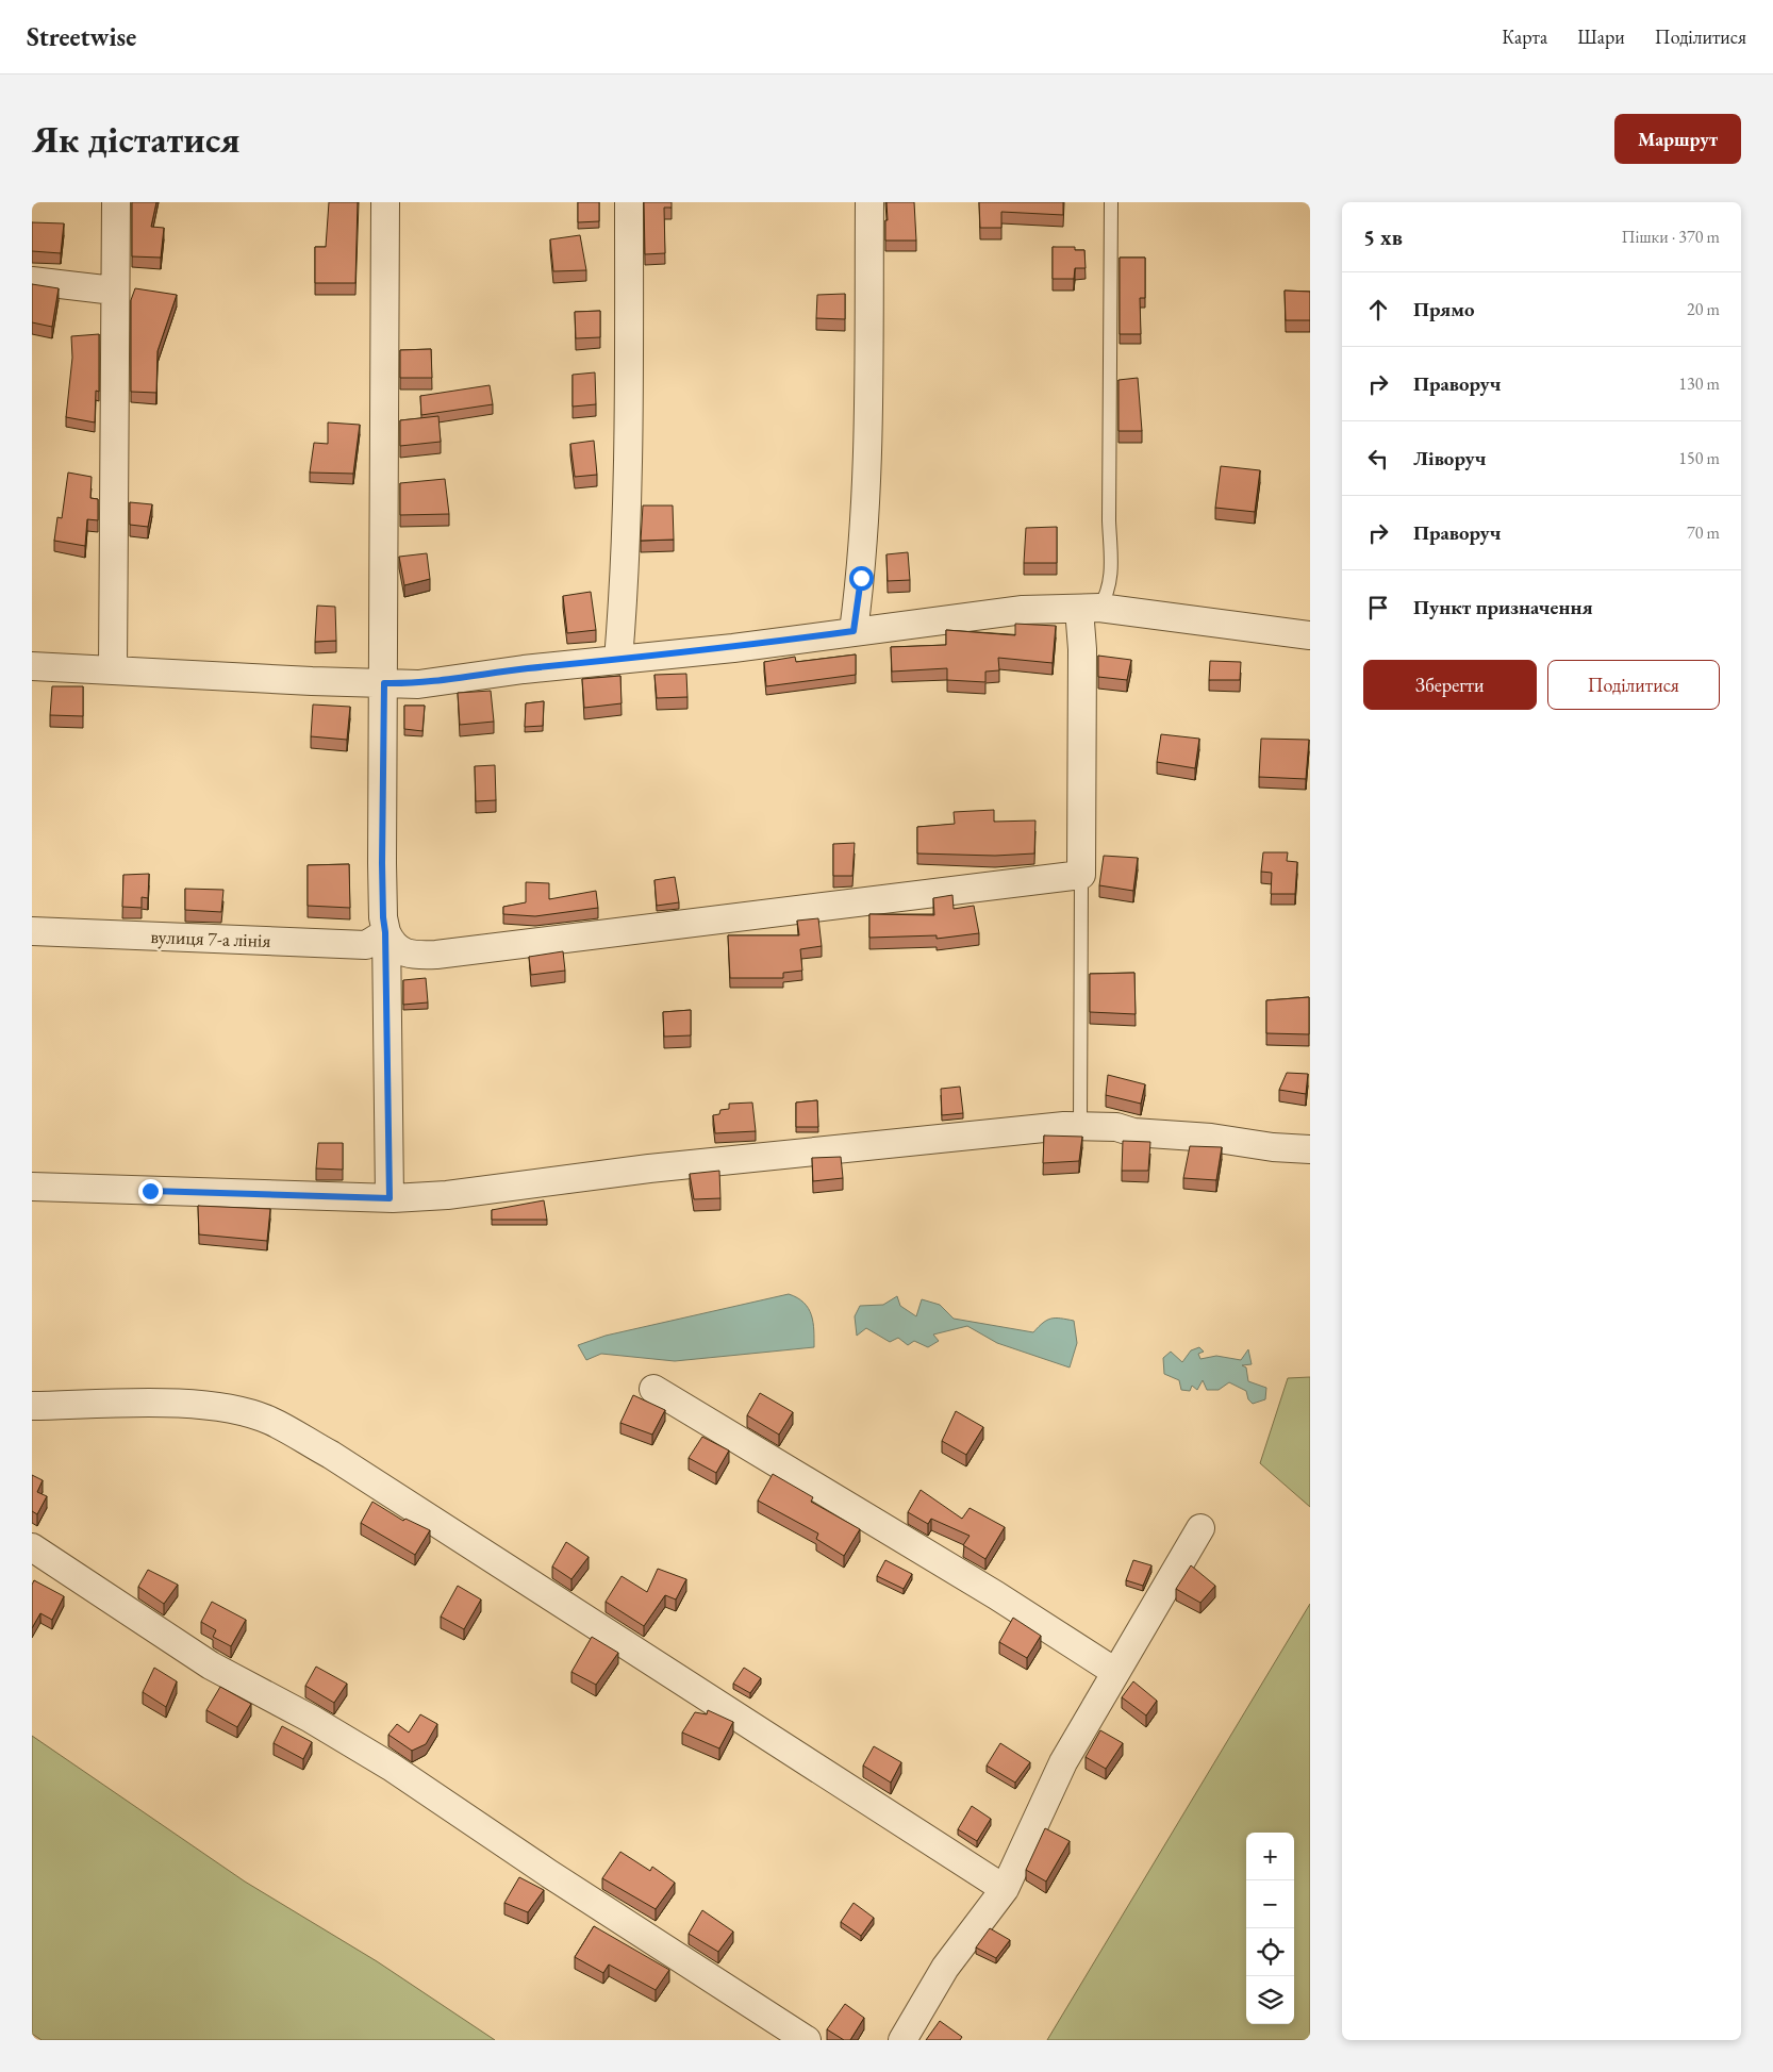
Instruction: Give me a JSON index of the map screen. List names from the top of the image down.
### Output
{
  "streets": {
    "street": ["вулиця 7-а лінія"]
  },
  "page": {
    "header": "Streetwise",
    "nav": ["Карта", "Шари", "Поділитися"],
    "buttons": [
      "Маршрут",
      ["Зберегти", "Поділитися"]
    ],
    "title": "Як дістатися",
    "heading": ["5 хв", "Пішки · 370 m"],
    "list": [
      ["Прямо", "20 m"],
      ["Праворуч", "130 m"],
      ["Ліворуч", "150 m"],
      ["Праворуч", "70 m"],
      "Пункт призначення"
    ],
    "map_buttons": ["+", "−"]
  }
}
